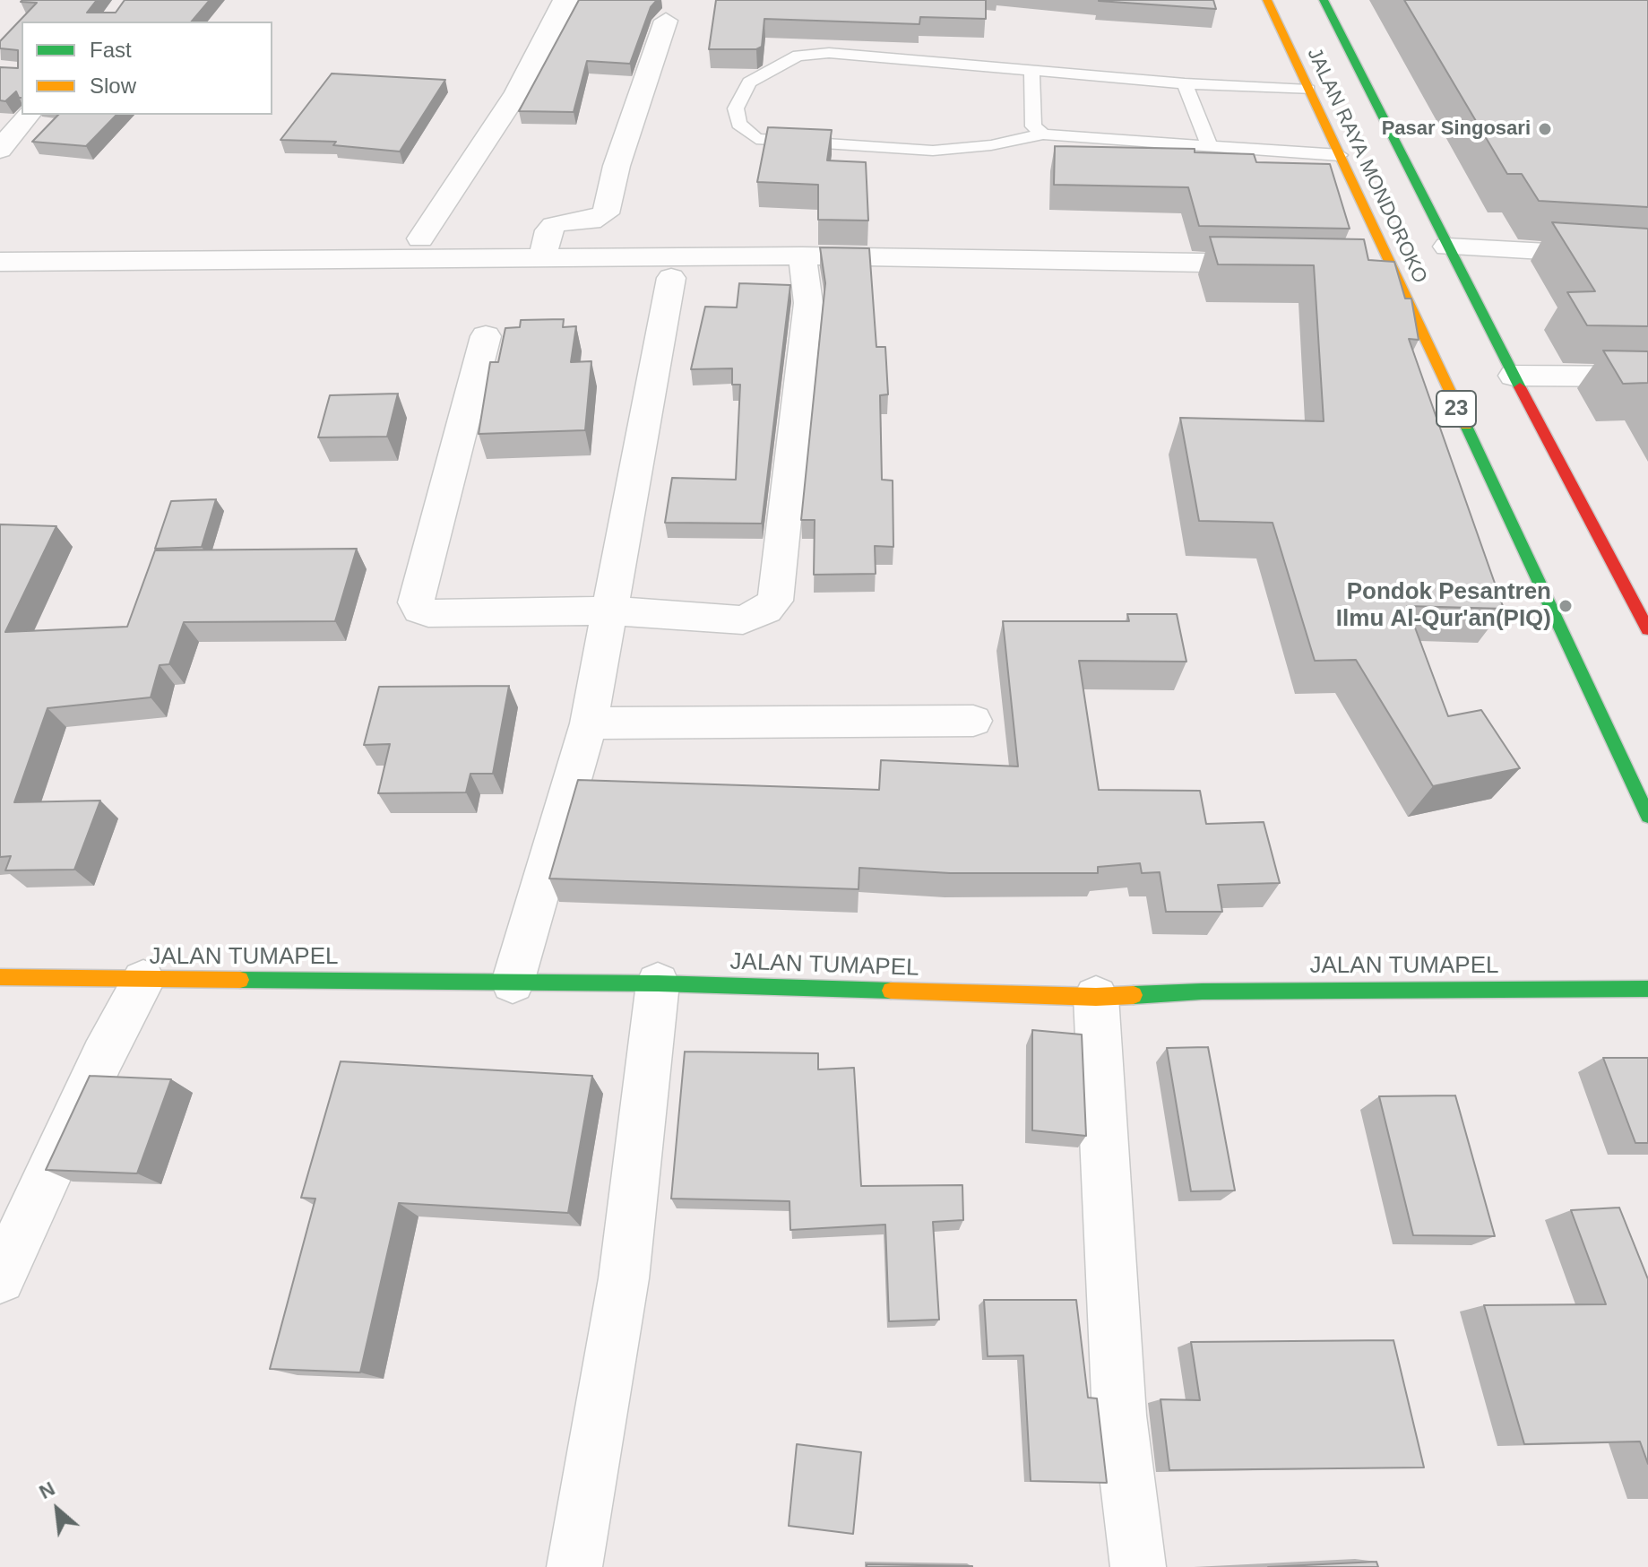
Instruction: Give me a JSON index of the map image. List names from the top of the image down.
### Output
{
  "streets": {
    "main road": ["JALAN RAYA MONDOROKO", "23", "JALAN TUMAPEL"]
  },
  "places": ["Pasar Singosari", "Pondok Pesantren Ilmu Al-Qur'an(PIQ)"],
  "legend": ["Fast", "Slow"],
  "north": "top left"
}
